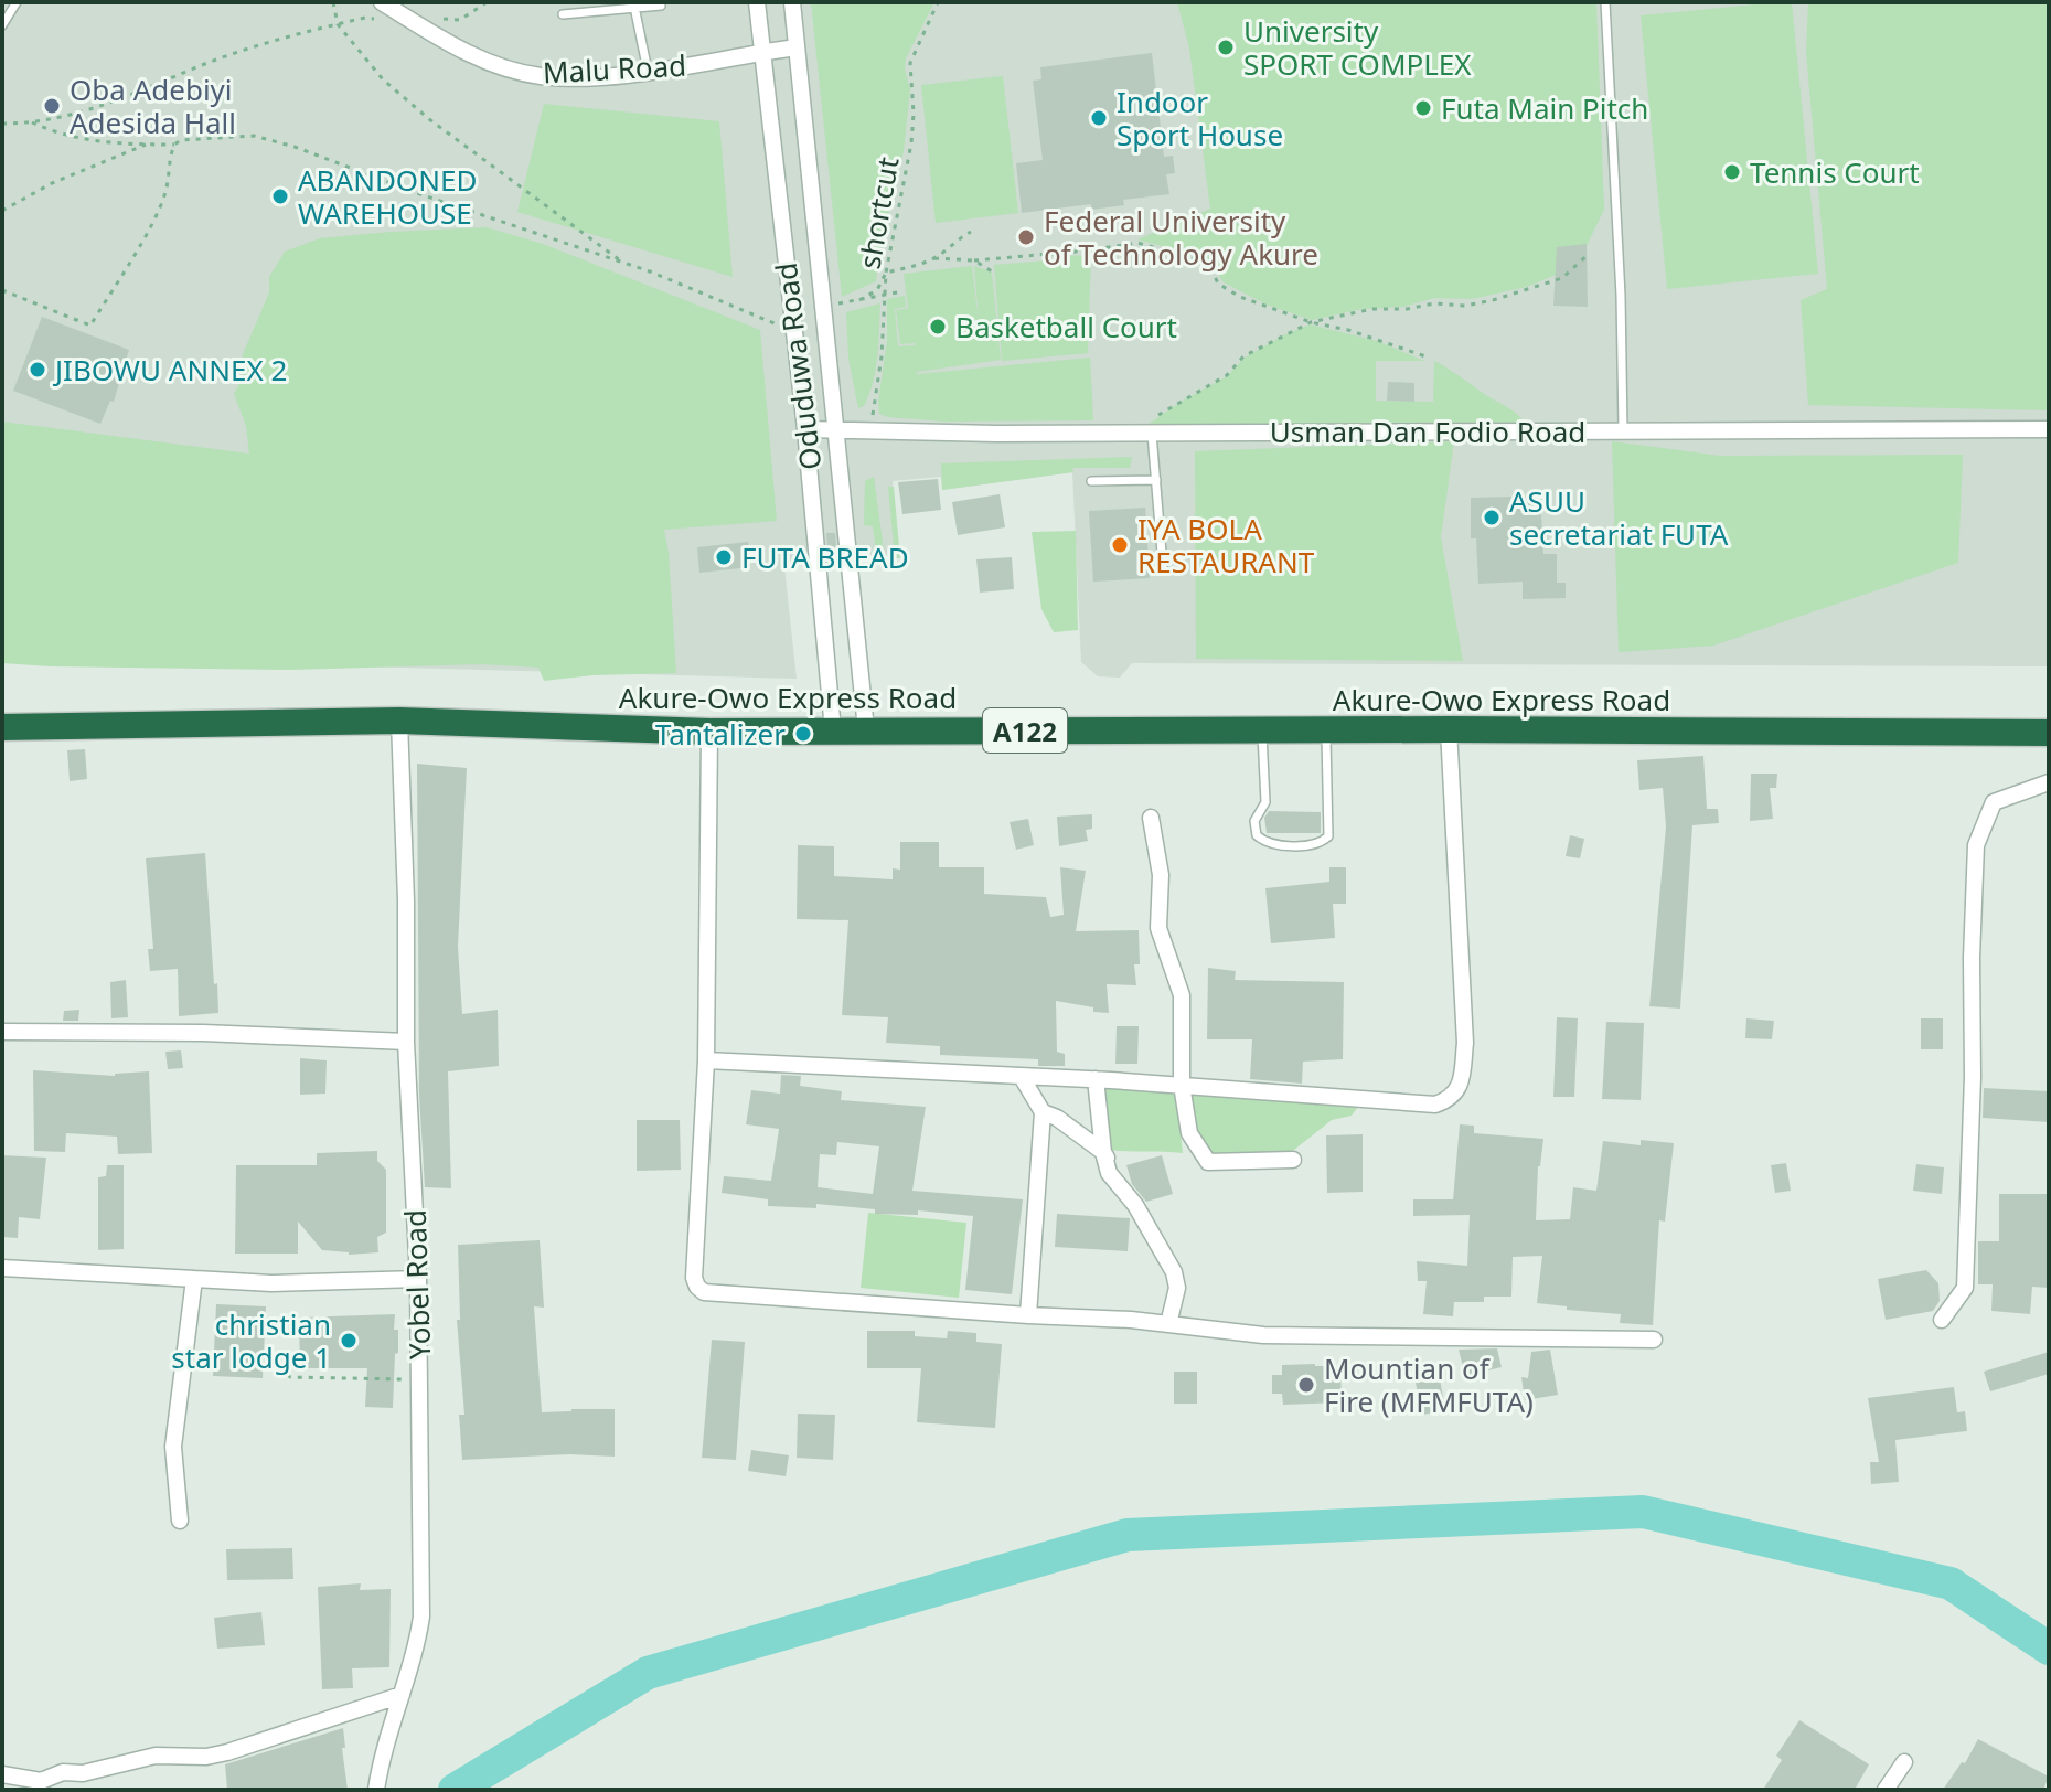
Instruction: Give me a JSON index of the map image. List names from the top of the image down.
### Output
{
  "streets": {
    "highway": ["Akure-Owo Express Road", "A122"],
    "street": [
      "Malu Road",
      "Oduduwa Road",
      "Usman Dan Fodio Road",
      "Yobel Road"
    ],
    "path": ["shortcut"]
  },
  "crossings": [
    ["Malu Road", "Oduduwa Road"],
    ["shortcut", "Usman Dan Fodio Road"],
    ["Oduduwa Road", "Usman Dan Fodio Road"],
    ["Oduduwa Road", "Akure-Owo Express Road"],
    ["Akure-Owo Express Road", "Yobel Road"]
  ],
  "places": [
    "University SPORT COMPLEX",
    "Oba Adebiyi Adesida Hall",
    "Futa Main Pitch",
    "Indoor Sport House",
    "Tennis Court",
    "ABANDONED WAREHOUSE",
    "Federal University of Technology Akure",
    "Basketball Court",
    "JIBOWU ANNEX 2",
    "ASUU secretariat FUTA",
    "IYA BOLA RESTAURANT",
    "FUTA BREAD",
    "Tantalizer",
    "christian star lodge 1",
    "Mountian of Fire (MFMFUTA)"
  ]
}
